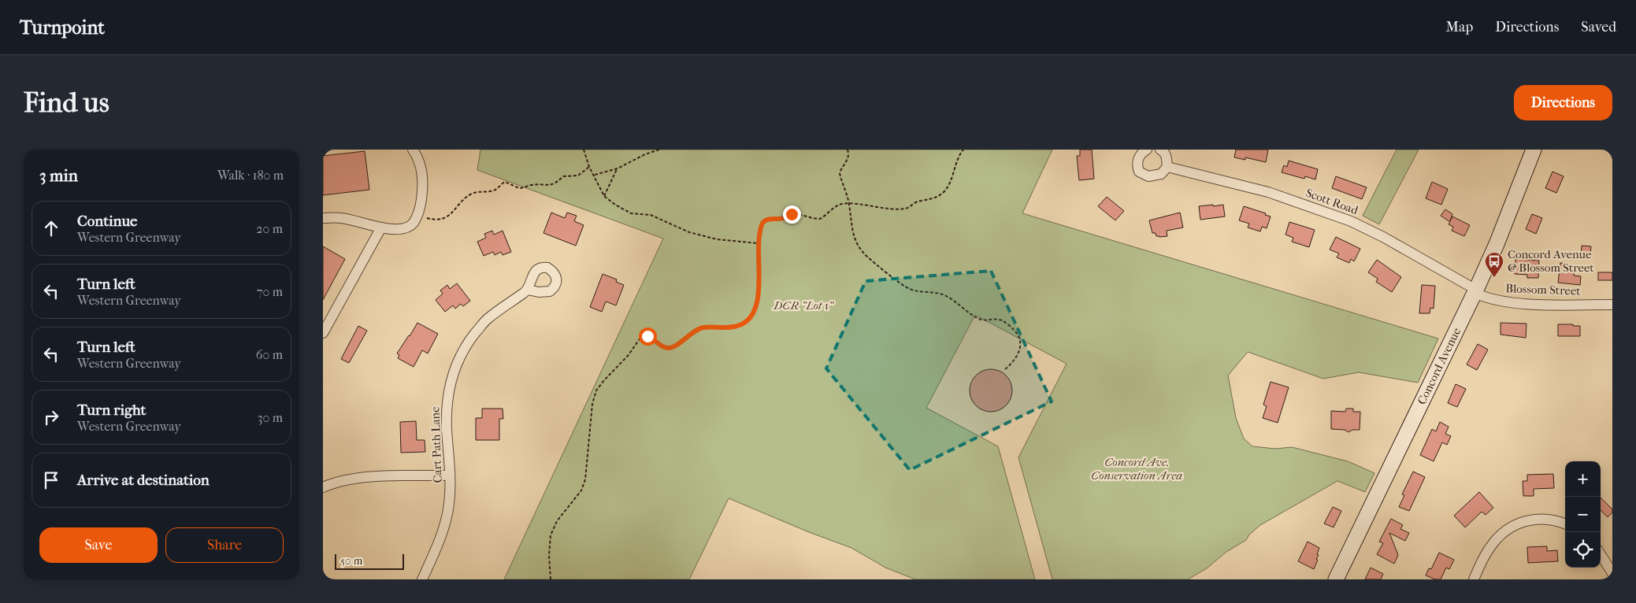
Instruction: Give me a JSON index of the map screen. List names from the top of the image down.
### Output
{
  "streets": {
    "main road": ["Concord Avenue"],
    "street": ["Scott Road", "Blossom Street", "Cart Path Lane"]
  },
  "crossings": [
    ["Scott Road", "Blossom Street"],
    ["Scott Road", "Concord Avenue"],
    ["Blossom Street", "Concord Avenue"]
  ],
  "parks": ["DCR \"Lot 1\"", "Concord Ave. Conservation Area"],
  "places": {
    "bus stop": ["Concord Avenue @ Blossom Street"]
  },
  "scale_bar": "50 m",
  "page": {
    "header": "Turnpoint",
    "nav": ["Map", "Directions", "Saved"],
    "buttons": [
      "Directions",
      ["Save", "Share"]
    ],
    "title": "Find us",
    "heading": ["3 min", "Walk · 180 m"],
    "list": [
      ["Continue", "Western Greenway", "20 m"],
      ["Turn left", "Western Greenway", "70 m"],
      ["Turn left", "Western Greenway", "60 m"],
      ["Turn right", "Western Greenway", "30 m"],
      "Arrive at destination"
    ],
    "map_buttons": ["+", "−"],
    "scale": "50 m"
  }
}
